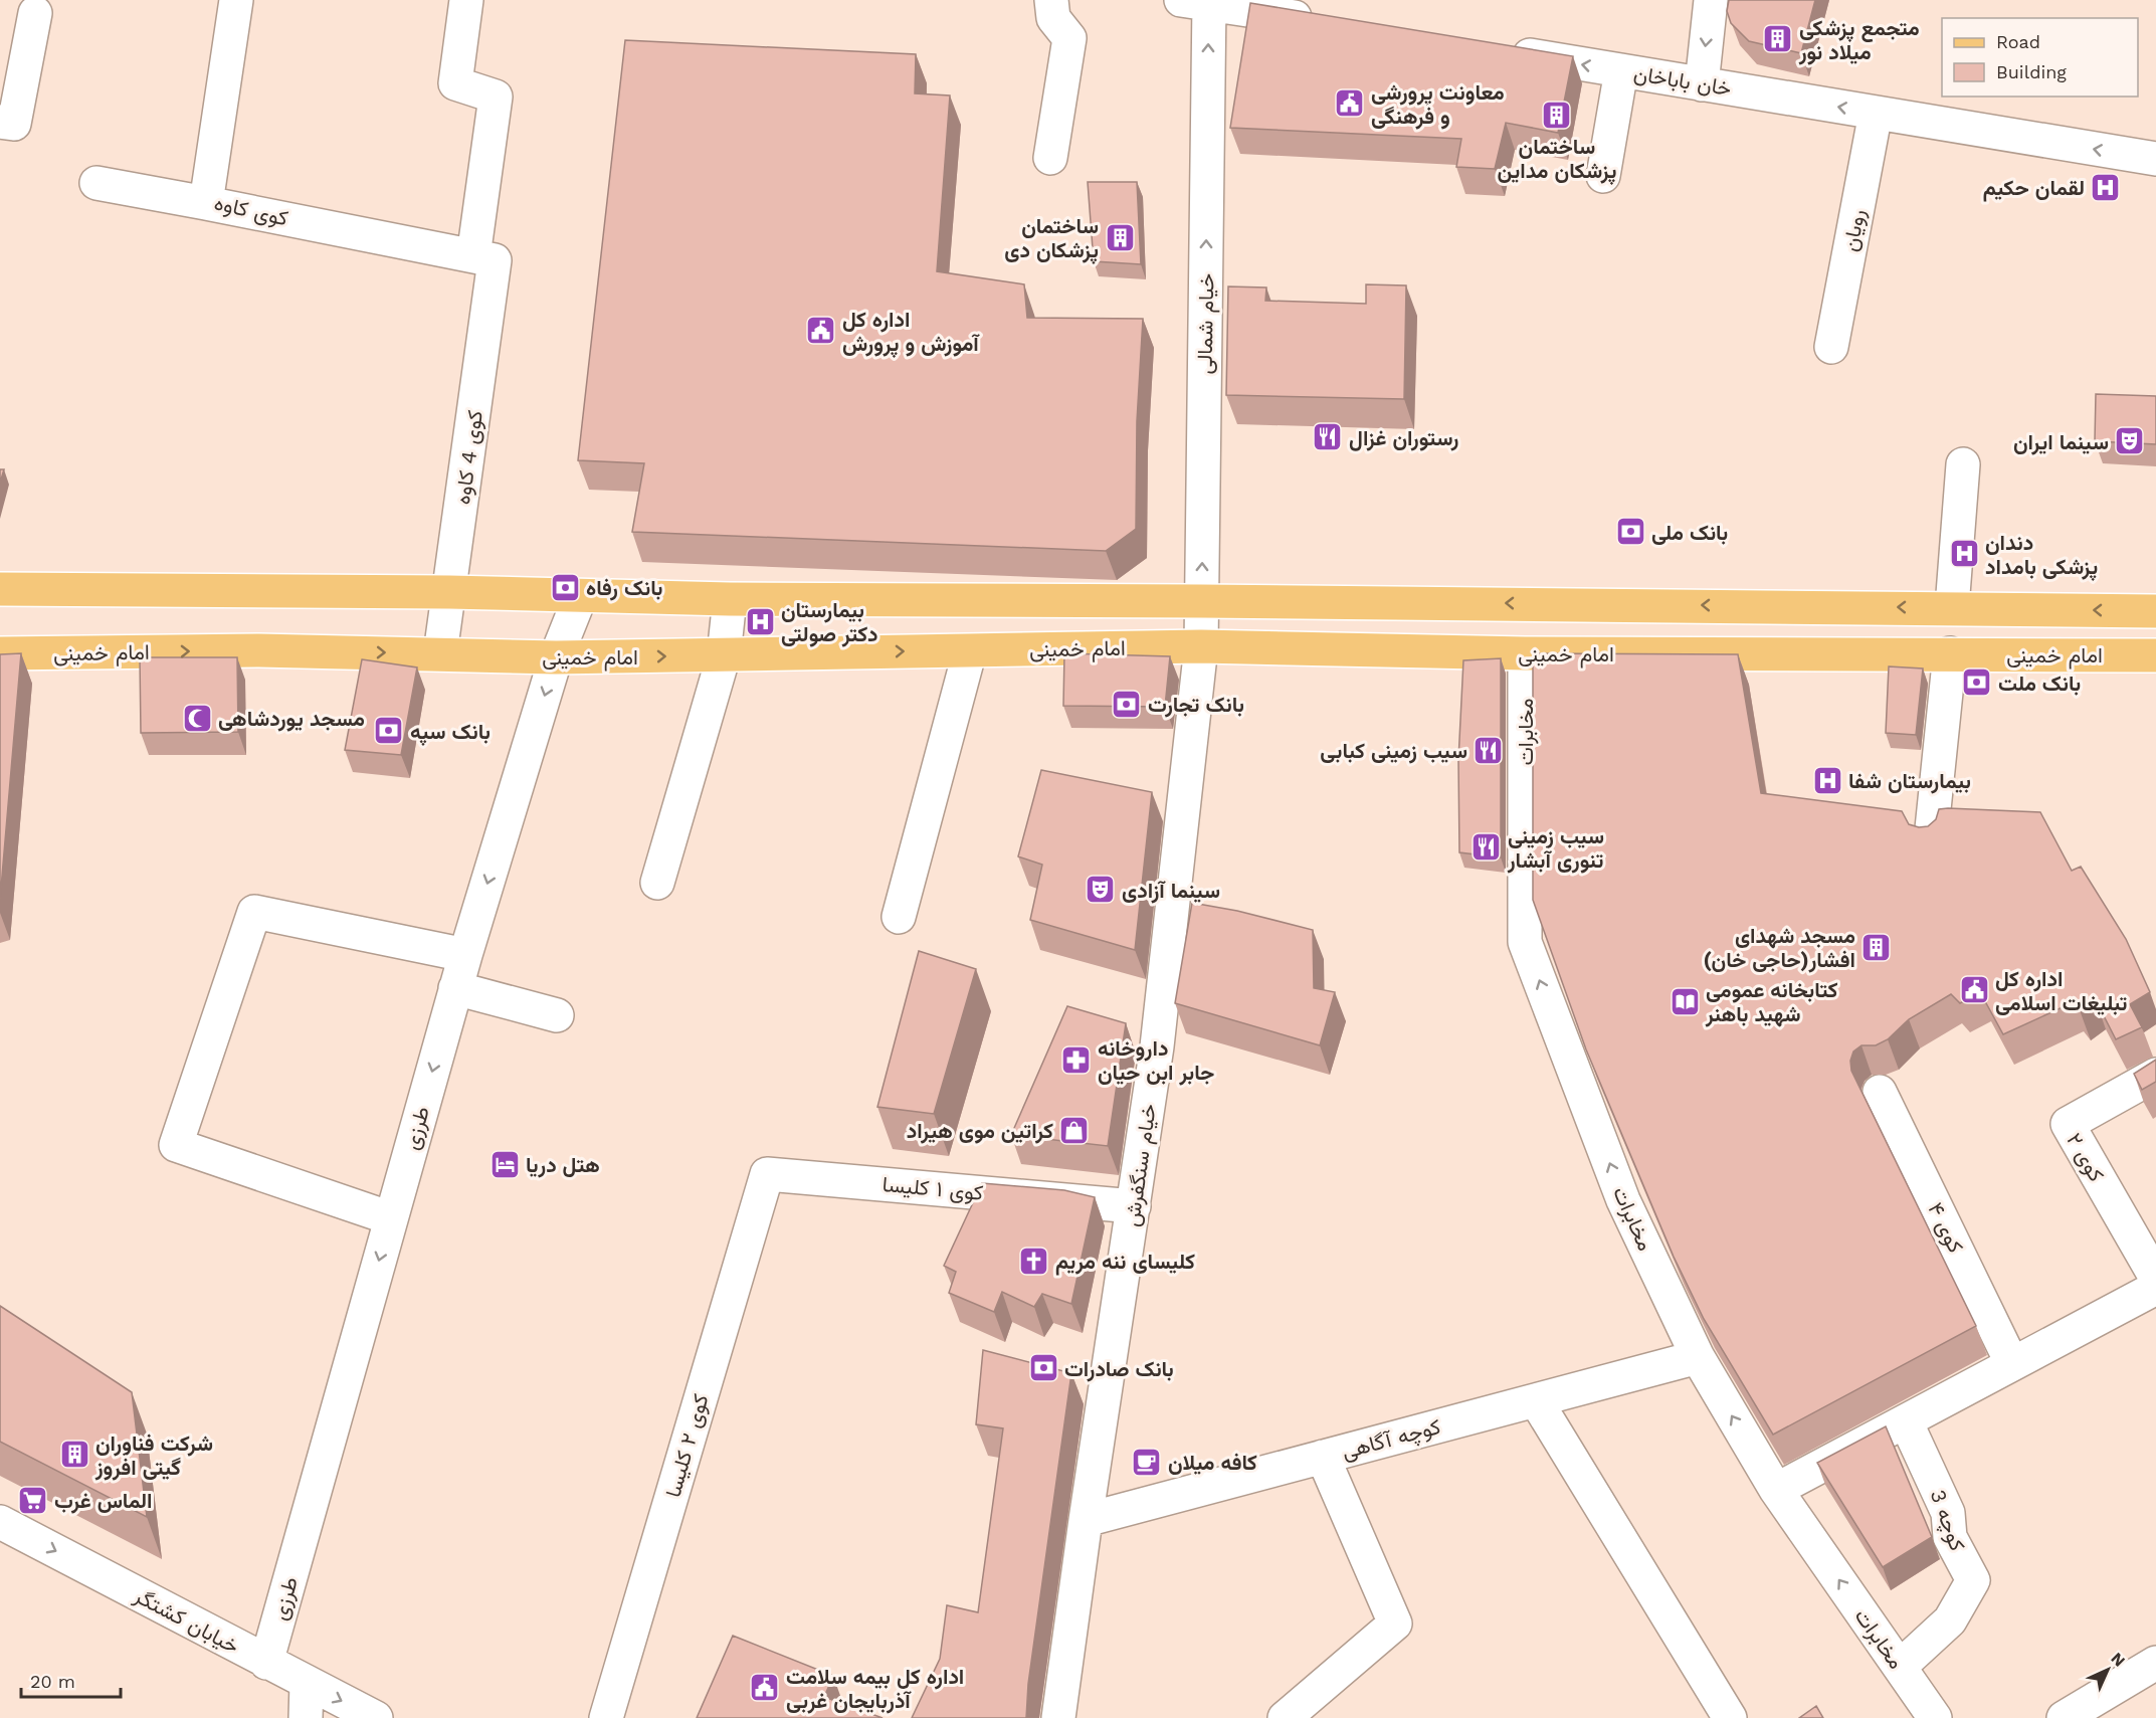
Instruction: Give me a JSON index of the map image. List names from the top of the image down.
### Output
{
  "streets": {
    "main road": ["امام خمینی"],
    "street": [
      "خان باباخان",
      "کوی کاوه",
      "رویان",
      "خیام شمالی",
      "کوی 4 کاوه",
      "مخابرات",
      "طرزی",
      "کوی ۲",
      "خیام سنگفرش",
      "کوی ۱ کلیسا",
      "کوی ۴",
      "کوچه آگاهی",
      "کوی ۲ کلیسا",
      "کوچه 3",
      "خیابان کشتگر"
    ]
  },
  "crossings": [
    ["خان باباخان", "رویان"],
    ["کوی کاوه", "کوی 4 کاوه"],
    ["خیام شمالی", "امام خمینی"],
    ["خیام شمالی", "خیام سنگفرش"],
    ["کوی 4 کاوه", "امام خمینی"],
    ["امام خمینی", "مخابرات"],
    ["امام خمینی", "طرزی"],
    ["امام خمینی", "خیام سنگفرش"],
    ["مخابرات", "کوچه آگاهی"],
    ["مخابرات", "کوچه 3"],
    ["طرزی", "خیابان کشتگر"],
    ["خیام سنگفرش", "کوی ۱ کلیسا"],
    ["خیام سنگفرش", "کوچه آگاهی"],
    ["کوی ۱ کلیسا", "کوی ۲ کلیسا"]
  ],
  "one_way": [
    "خان باباخان",
    "خیام شمالی",
    "طرزی",
    "خیابان کشتگر"
  ],
  "places": {
    "building": [
      "متجمع پزشکی میلاد نور",
      "ساختمان پزشکان مداین",
      "ساختمان پزشکان دی",
      "مسجد شهدای افشار(حاجی خان)",
      "شرکت فناوران گیتی افروز"
    ],
    "public building": [
      "معاونت پرورشی و فرهنگی",
      "اداره کل آموزش و پرورش",
      "اداره کل تبلیغات اسلامی",
      "اداره کل بیمه سلامت آذربایجان غربی"
    ],
    "hospital": [
      "لقمان حکیم",
      "دندان‌ پزشکی بامداد",
      "بیمارستان دکتر صولتی",
      "بیمارستان شفا"
    ],
    "restaurant": ["رستوران غزال", "سیب زمینی کبابی", "سیب زمینی تنوری آبشار"],
    "theatre": ["سینما ایران", "سینما آزادی"],
    "bank": [
      "بانک ملی",
      "بانک رفاه",
      "بانک ملت",
      "بانک تجارت",
      "بانک سپه",
      "بانک صادرات"
    ],
    "mosque": ["مسجد یوردشاهی"],
    "library": ["کتابخانه عمومی شهید باهنر"],
    "pharmacy": ["داروخانه جابر ابن حیان"],
    "shop": ["کراتین موی هیراد"],
    "hotel": ["هتل دریا"],
    "church": ["کلیسای ننه مریم"],
    "cafe": ["کافه میلان"],
    "supermarket": ["الماس غرب"]
  },
  "legend": ["Road", "Building"],
  "scale_bar": "20 m",
  "north": "top right"
}
